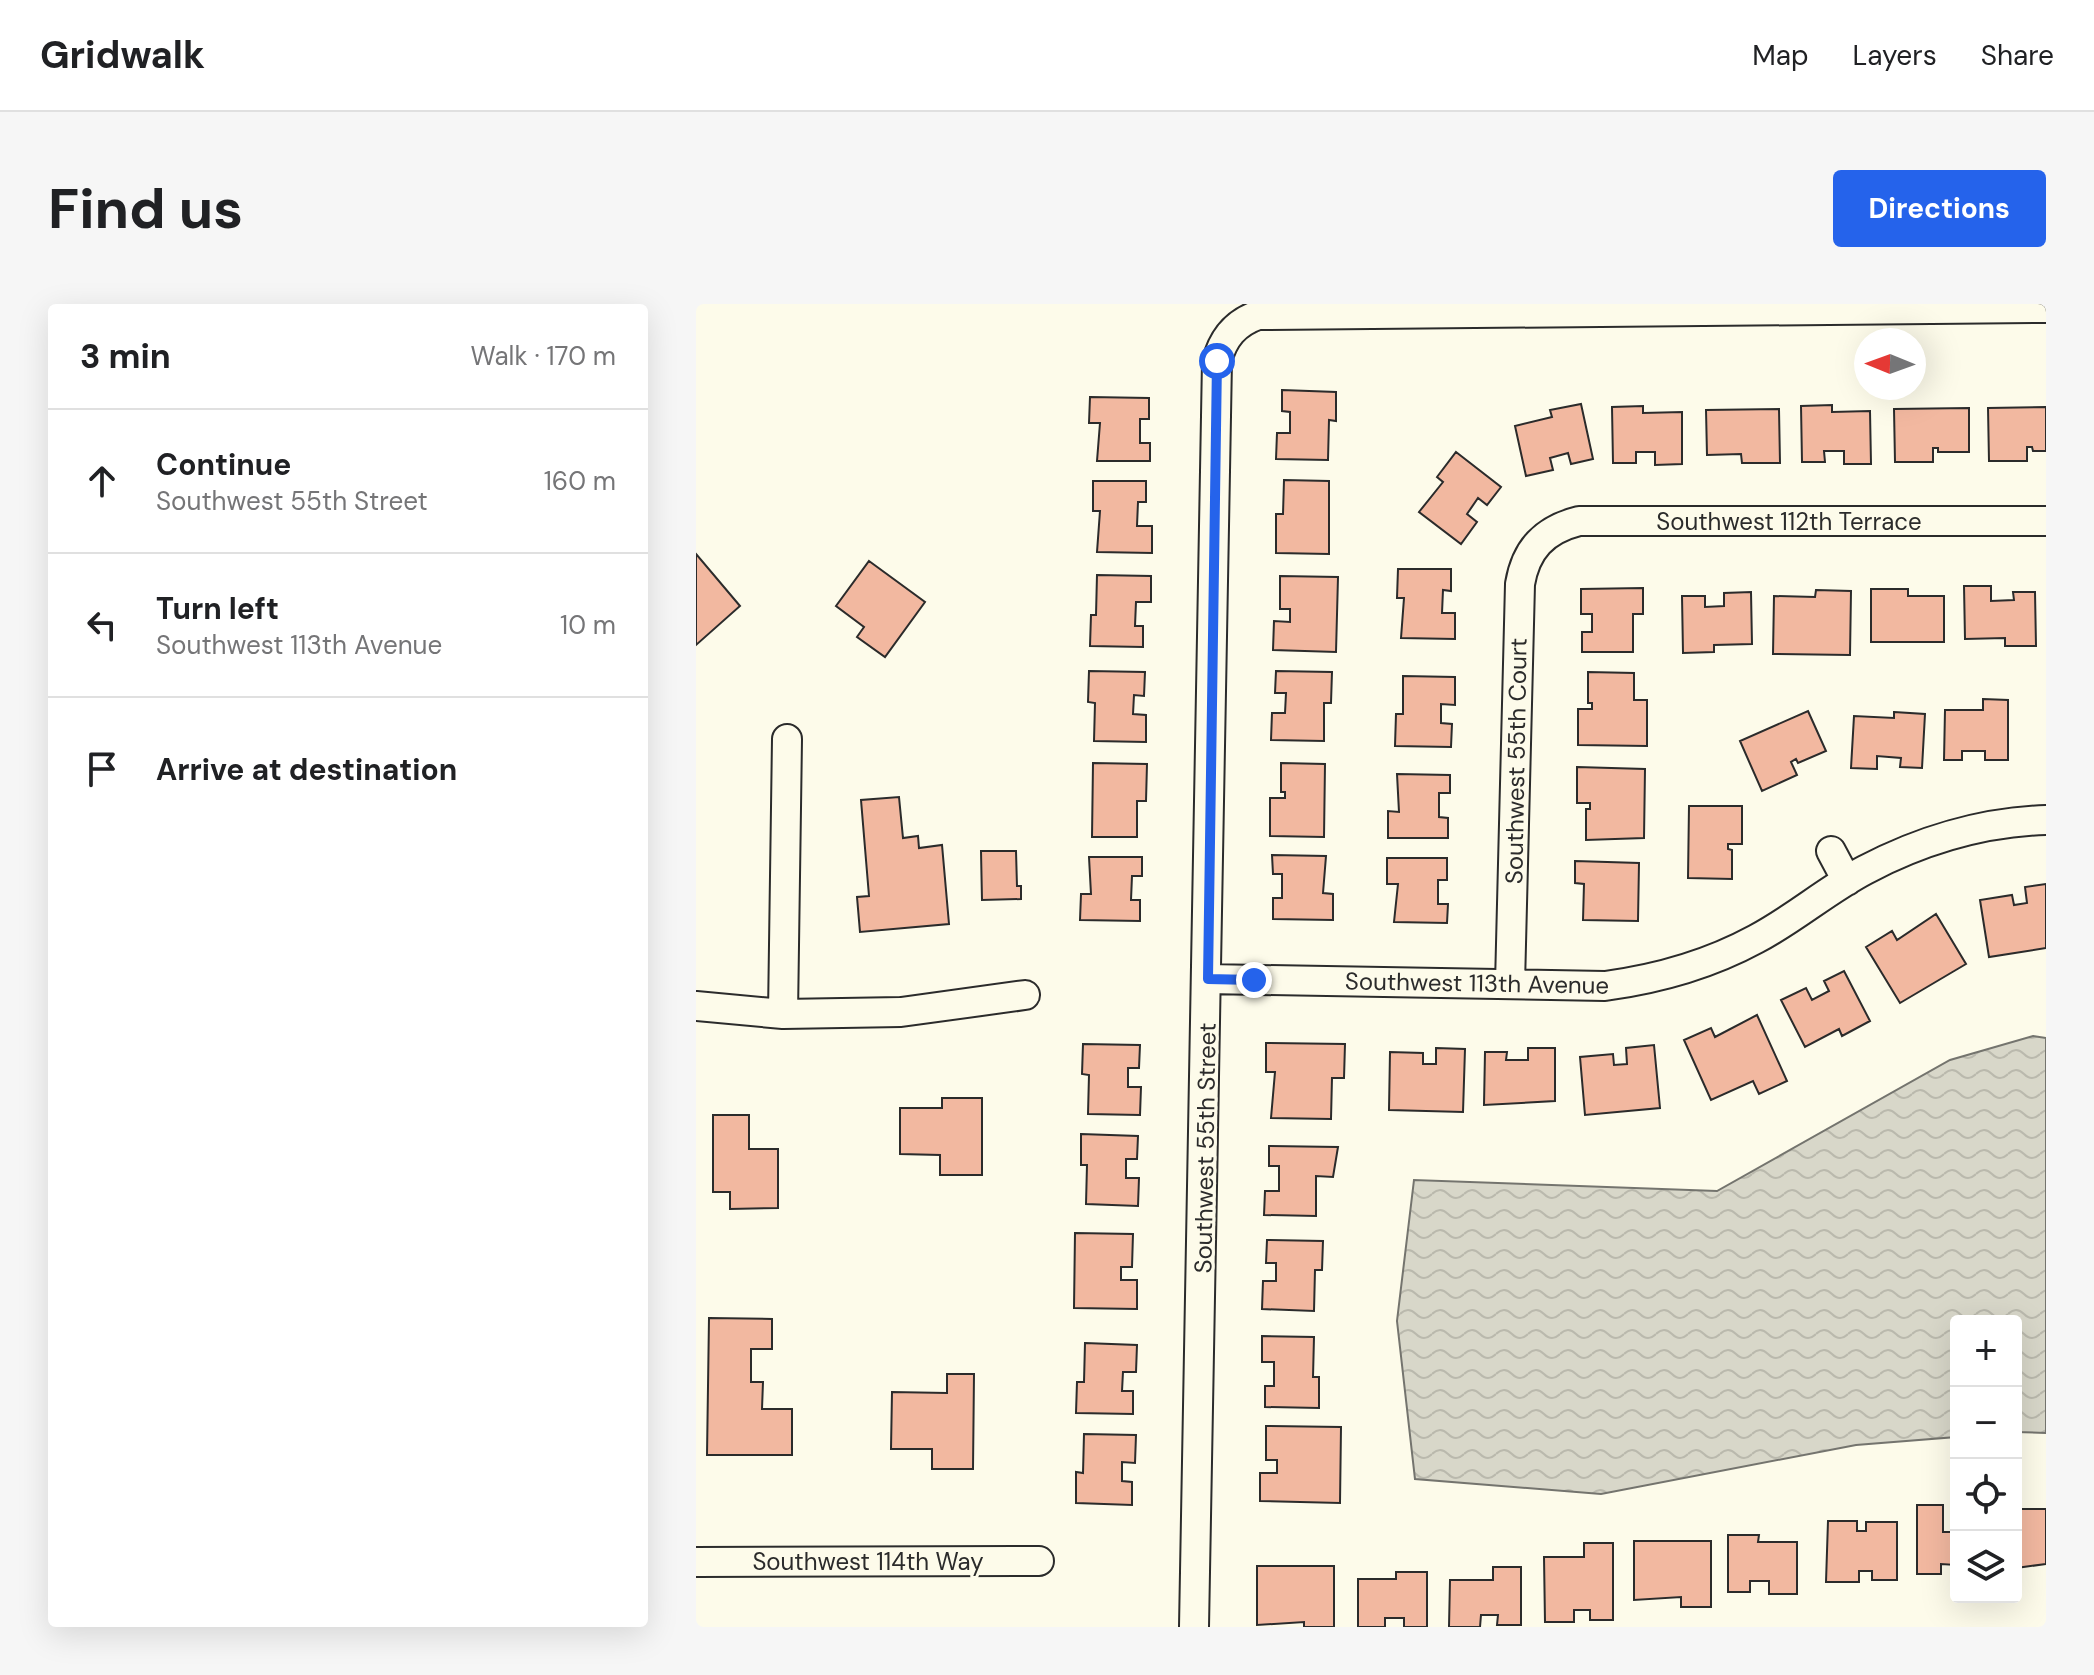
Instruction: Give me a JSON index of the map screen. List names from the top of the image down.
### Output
{
  "streets": {
    "street": [
      "Southwest 112th Terrace",
      "Southwest 55th Court",
      "Southwest 113th Avenue",
      "Southwest 55th Street",
      "Southwest 114th Way"
    ]
  },
  "crossings": [
    ["Southwest 112th Terrace", "Southwest 55th Court"],
    ["Southwest 55th Court", "Southwest 113th Avenue"],
    ["Southwest 113th Avenue", "Southwest 55th Street"]
  ],
  "north": "left",
  "page": {
    "header": "Gridwalk",
    "nav": ["Map", "Layers", "Share"],
    "buttons": "Directions",
    "title": "Find us",
    "heading": ["3 min", "Walk · 170 m"],
    "list": [
      ["Continue", "Southwest 55th Street", "160 m"],
      ["Turn left", "Southwest 113th Avenue", "10 m"],
      "Arrive at destination"
    ],
    "map_buttons": ["+", "−"]
  }
}
